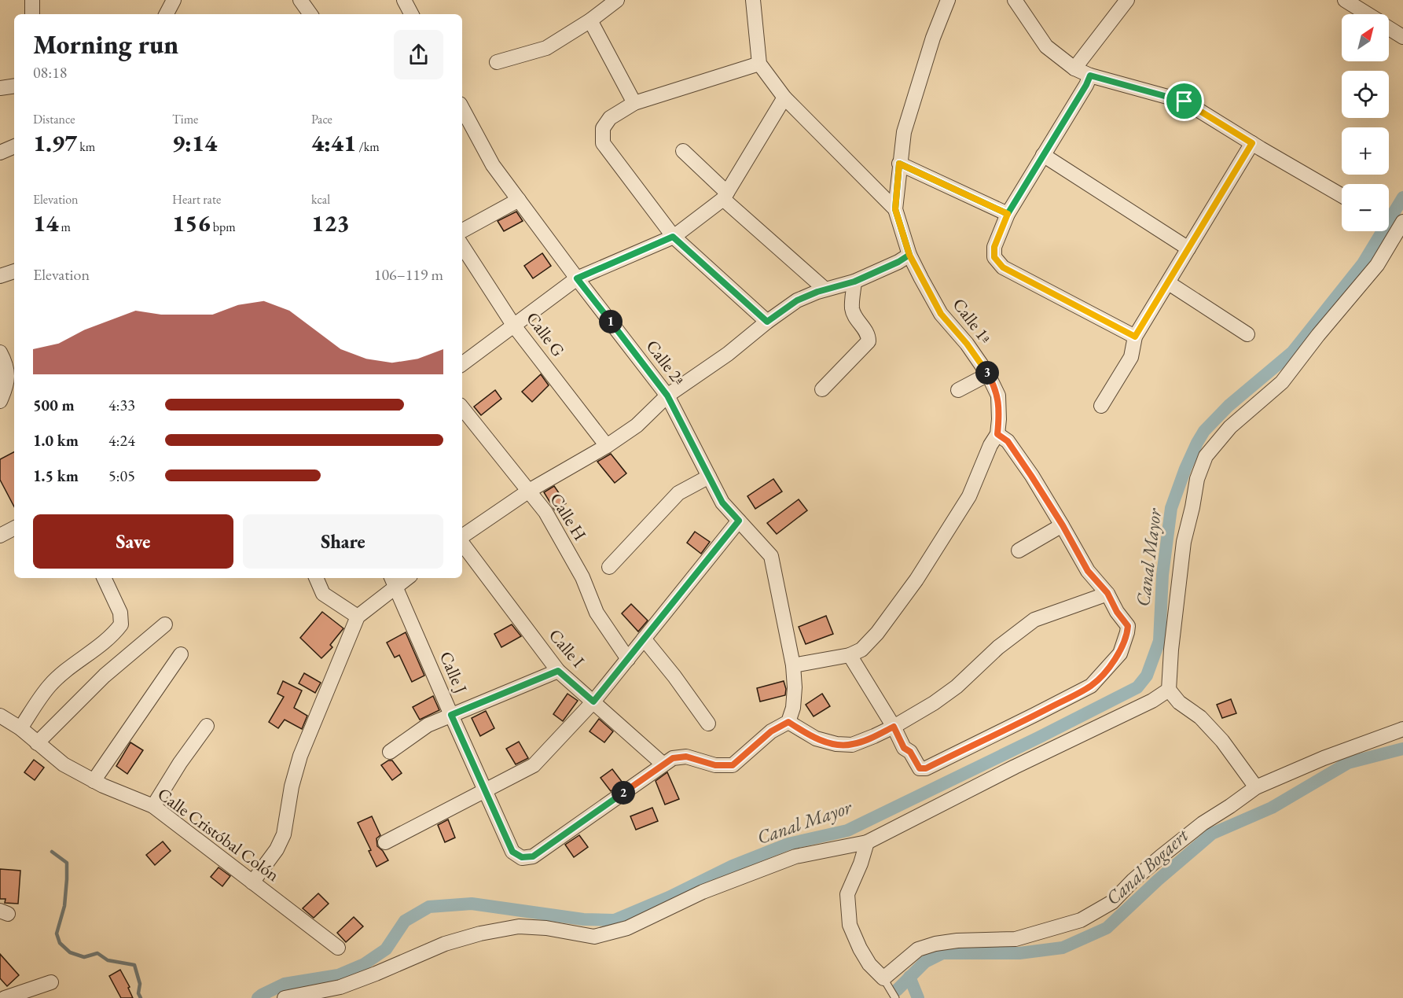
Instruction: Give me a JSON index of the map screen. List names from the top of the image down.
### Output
{
  "streets": {
    "street": [
      "Calle 1ª",
      "Calle G",
      "Calle 2ª",
      "Calle H",
      "Calle I",
      "Calle J",
      "Calle Cristóbal Colón"
    ]
  },
  "crossings": [
    ["Calle 1ª", "Calle 2ª"],
    ["Calle I", "Calle J"]
  ],
  "water": ["Canal Mayor", "Canal Bogaert"],
  "north": "top right",
  "page": {
    "map_buttons": ["+", "−"],
    "heading": ["Morning run", "08:18"],
    "stats": [
      ["Distance", "1.97 km"],
      ["Time", "9:14"],
      ["Pace", "4:41 /km"],
      ["Elevation", "14 m"],
      ["Heart rate", "156 bpm"],
      ["kcal", "123"]
    ],
    "chart": ["Elevation", "106–119 m"],
    "pins": ["1", "3", "2"],
    "list": [
      {
        "name": "500 m",
        "note": "4:33"
      },
      {
        "name": "1.0 km",
        "note": "4:24"
      },
      {
        "name": "1.5 km",
        "note": "5:05"
      }
    ],
    "buttons": ["Save", "Share"]
  }
}
